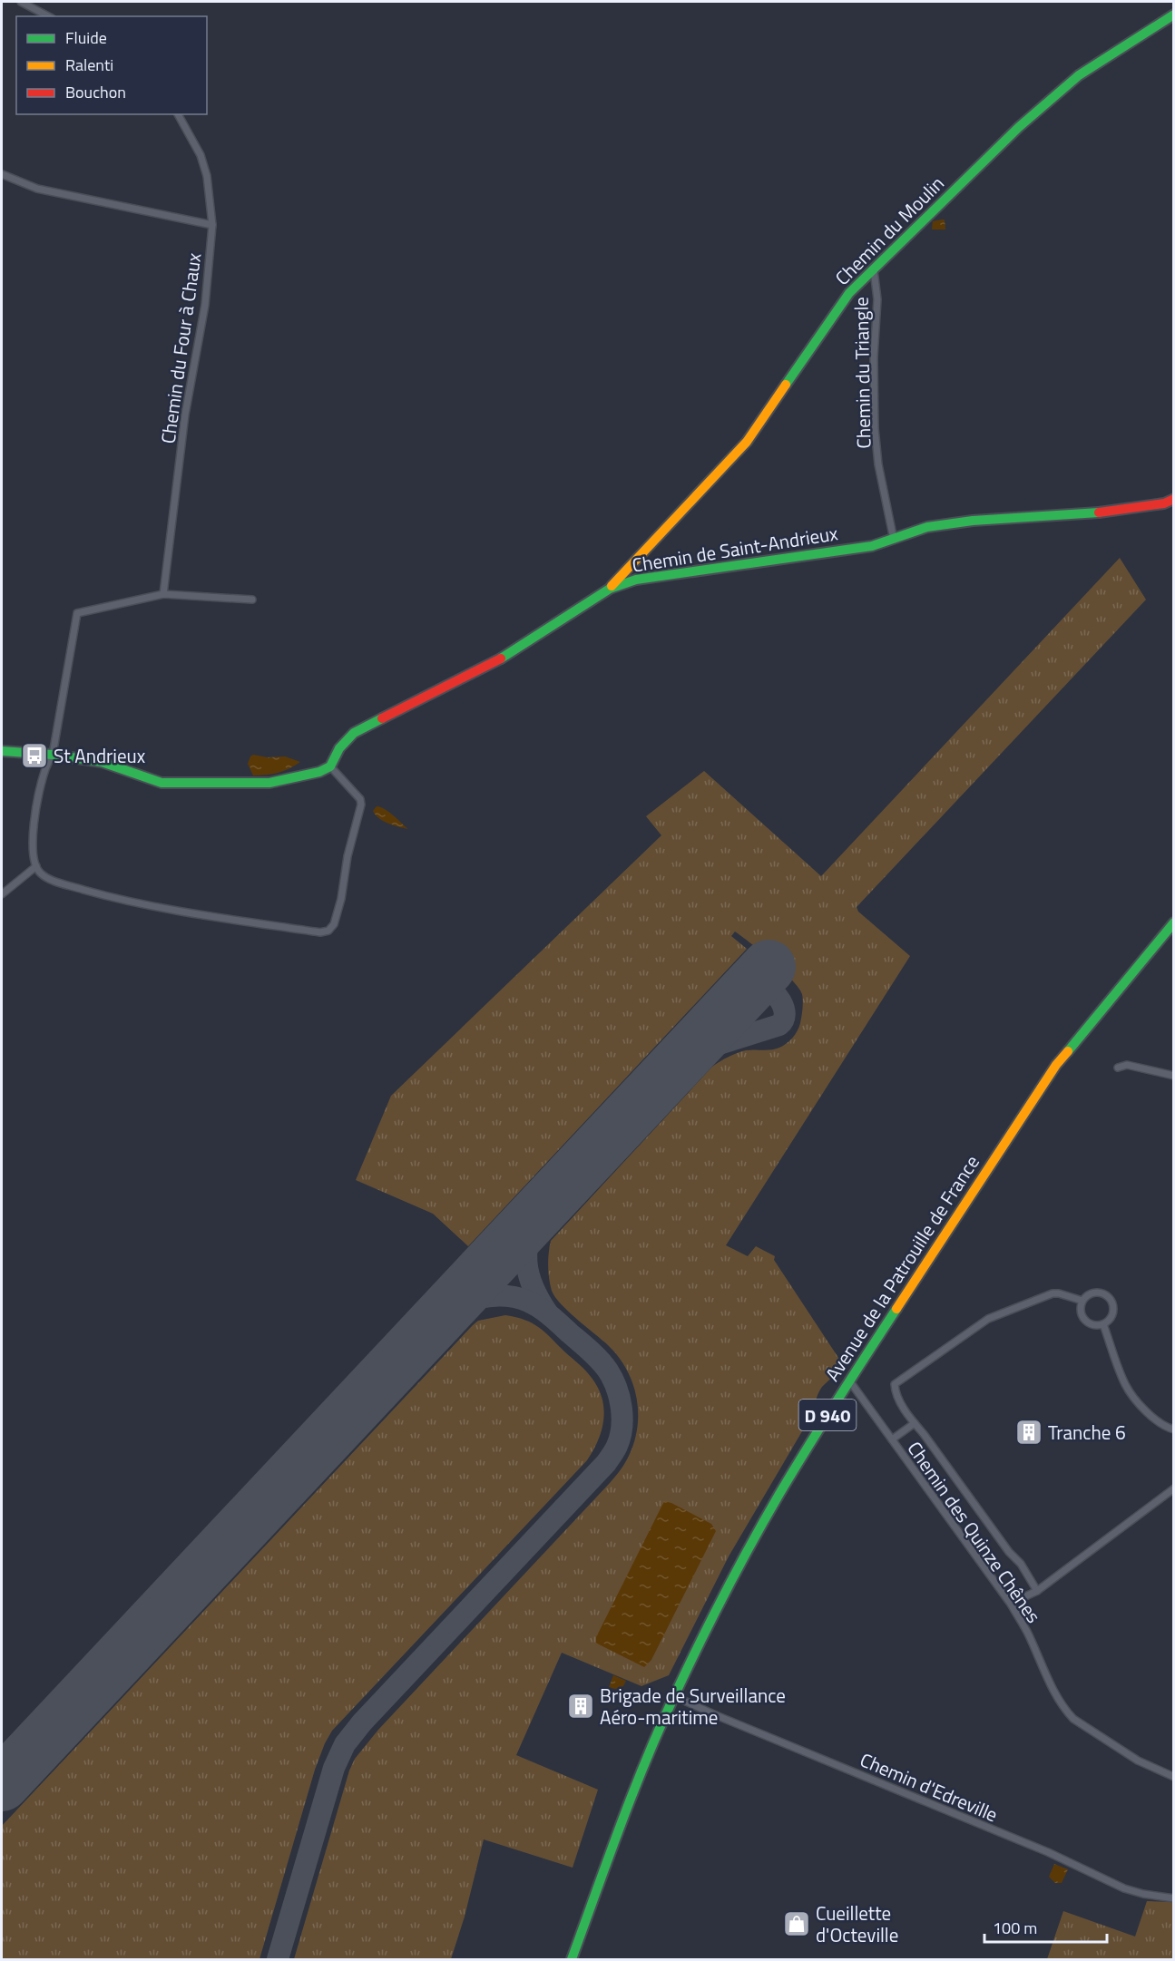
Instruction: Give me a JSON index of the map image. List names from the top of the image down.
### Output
{
  "streets": {
    "street": [
      "Chemin du Moulin",
      "Chemin du Four à Chaux",
      "Chemin du Triangle",
      "Chemin de Saint-Andrieux",
      "Avenue de la Patrouille de France",
      "D 940",
      "Chemin des Quinze Chênes",
      "Chemin d'Edreville"
    ]
  },
  "crossings": [
    ["Chemin du Moulin", "Chemin du Triangle"],
    ["Chemin du Moulin", "Chemin de Saint-Andrieux"],
    ["Chemin du Triangle", "Chemin de Saint-Andrieux"],
    ["Avenue de la Patrouille de France", "Chemin des Quinze Chênes"],
    ["Avenue de la Patrouille de France", "Chemin d'Edreville"]
  ],
  "places": {
    "bus stop": ["St Andrieux"],
    "building": ["Tranche 6", "Brigade de Surveillance Aéro-maritime"],
    "shop": ["Cueillette d'Octeville"]
  },
  "legend": ["Fluide", "Ralenti", "Bouchon"],
  "scale_bar": "100 m"
}
